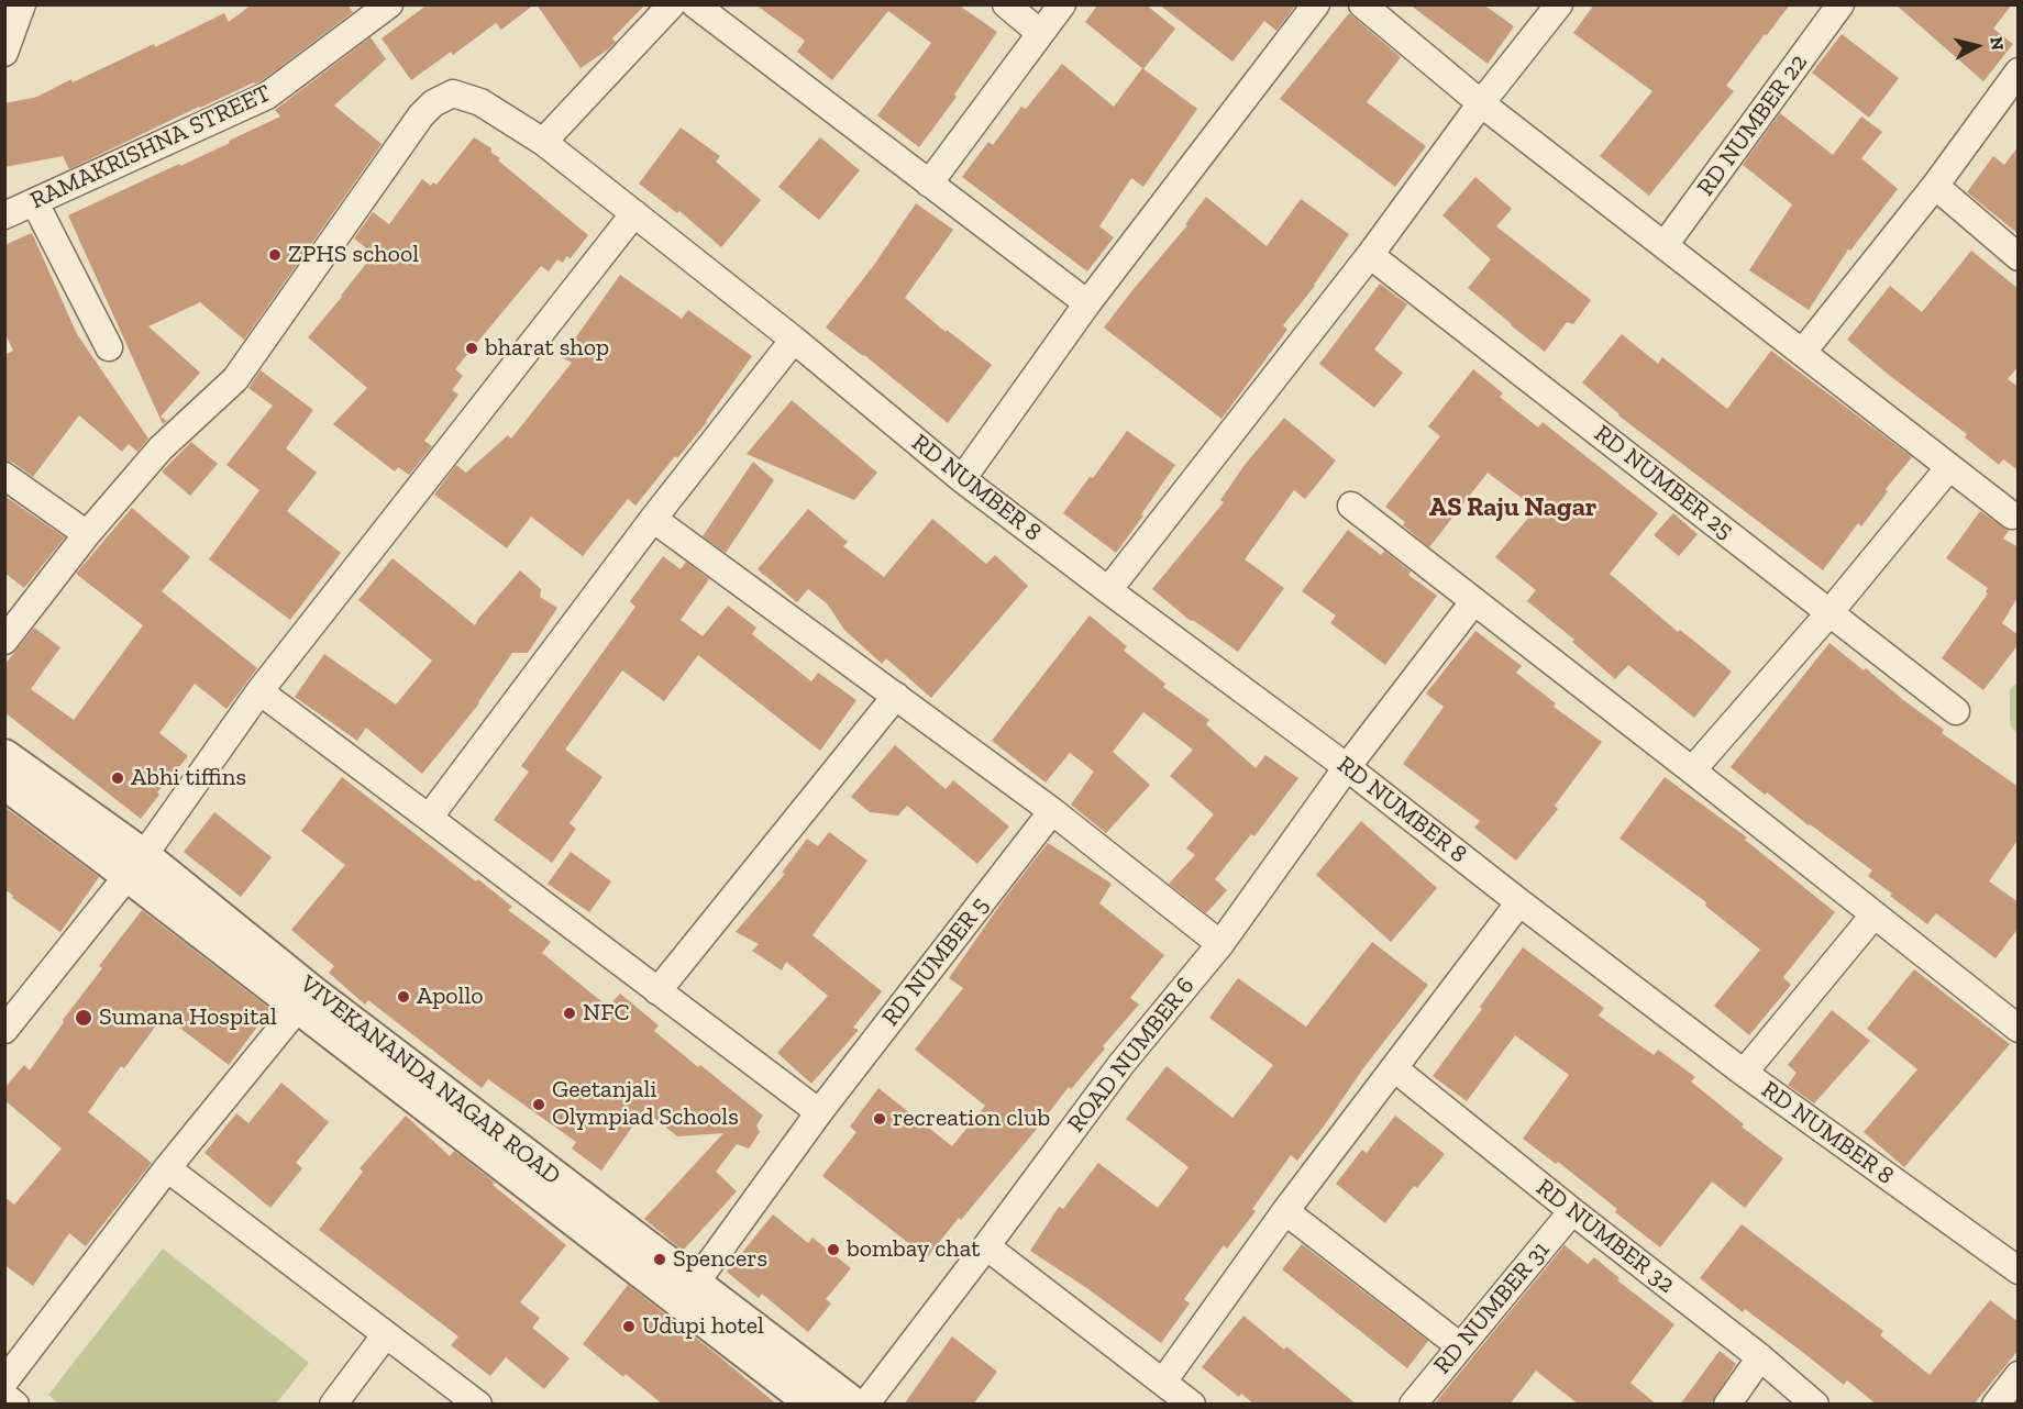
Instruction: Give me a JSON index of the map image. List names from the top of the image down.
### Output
{
  "streets": {
    "street": [
      "RD NUMBER 22",
      "RAMAKRISHNA STREET",
      "RD NUMBER 25",
      "RD NUMBER 8",
      "RD NUMBER 5",
      "ROAD NUMBER 6",
      "VIVEKANANDA NAGAR ROAD",
      "RD NUMBER 32",
      "RD NUMBER 31"
    ]
  },
  "crossings": [
    ["RD NUMBER 8", "ROAD NUMBER 6"],
    ["RD NUMBER 5", "VIVEKANANDA NAGAR ROAD"],
    ["RD NUMBER 32", "RD NUMBER 31"]
  ],
  "districts": ["AS Raju Nagar"],
  "places": [
    "ZPHS school",
    "bharat shop",
    "Abhi tiffins",
    "Apollo",
    "NFC",
    "Sumana Hospital",
    "Geetanjali Olympiad Schools",
    "recreation club",
    "bombay chat",
    "Spencers",
    "Udupi hotel"
  ],
  "north": "right"
}
